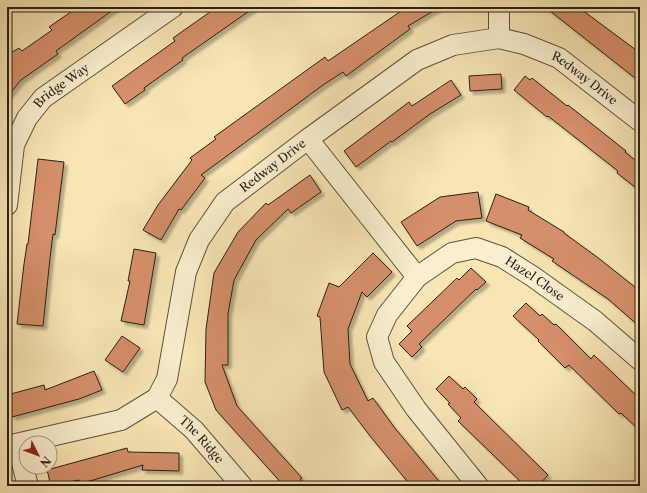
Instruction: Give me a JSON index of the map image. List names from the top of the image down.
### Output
{
  "streets": {
    "street": [
      "Redway Drive",
      "Bridge Way",
      "Hazel Close",
      "The Ridge"
    ]
  },
  "crossings": [
    ["Redway Drive", "The Ridge"]
  ],
  "north": "bottom right"
}
